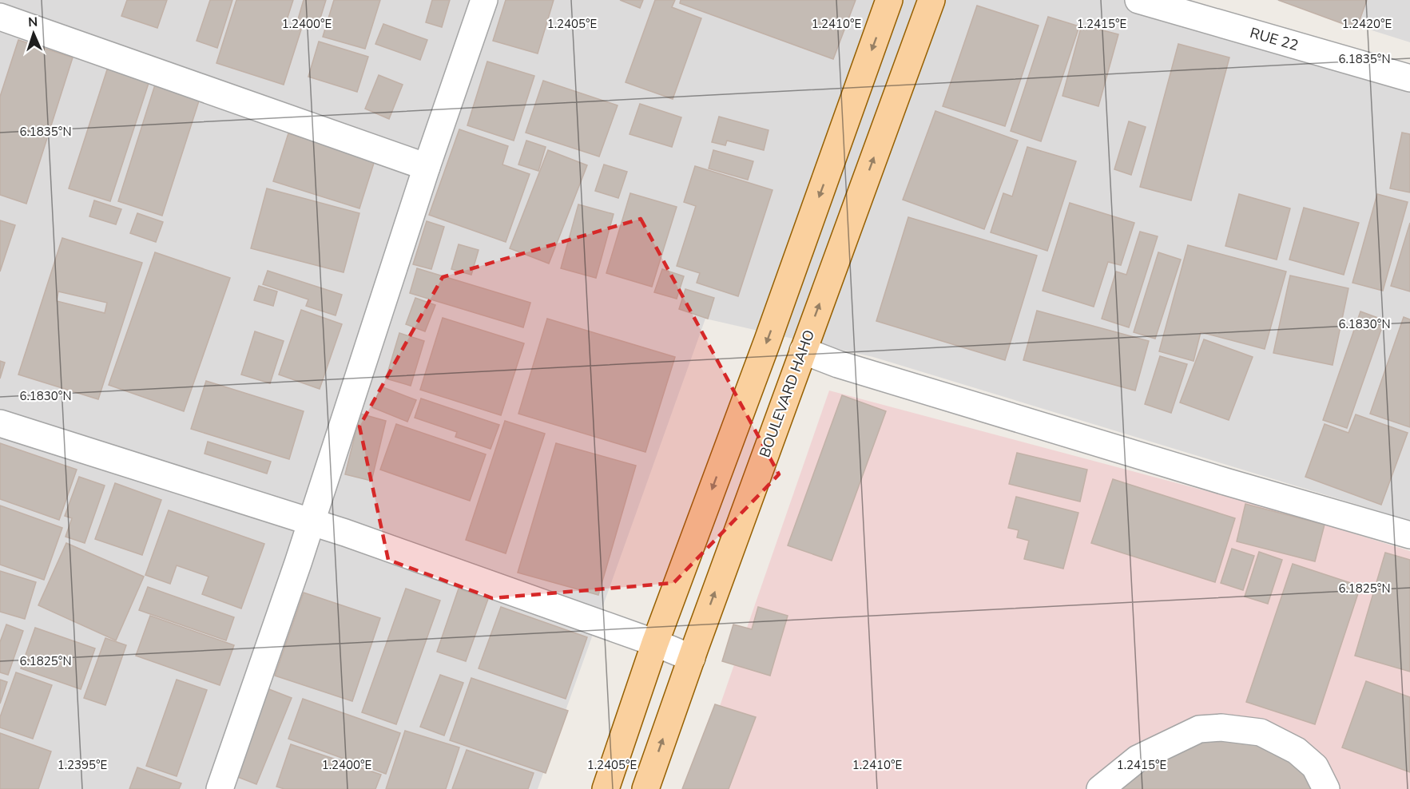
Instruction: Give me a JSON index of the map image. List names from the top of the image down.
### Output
{
  "streets": {
    "main road": ["BOULEVARD HAHO"],
    "street": ["RUE 22"]
  },
  "north": "top",
  "coordinates": [
    "1.2400°E",
    "1.2405°E",
    "1.2410°E",
    "1.2415°E",
    "1.2420°E",
    "6.1835°N",
    "6.1830°N",
    "6.1825°N",
    "1.2395°E"
  ]
}
